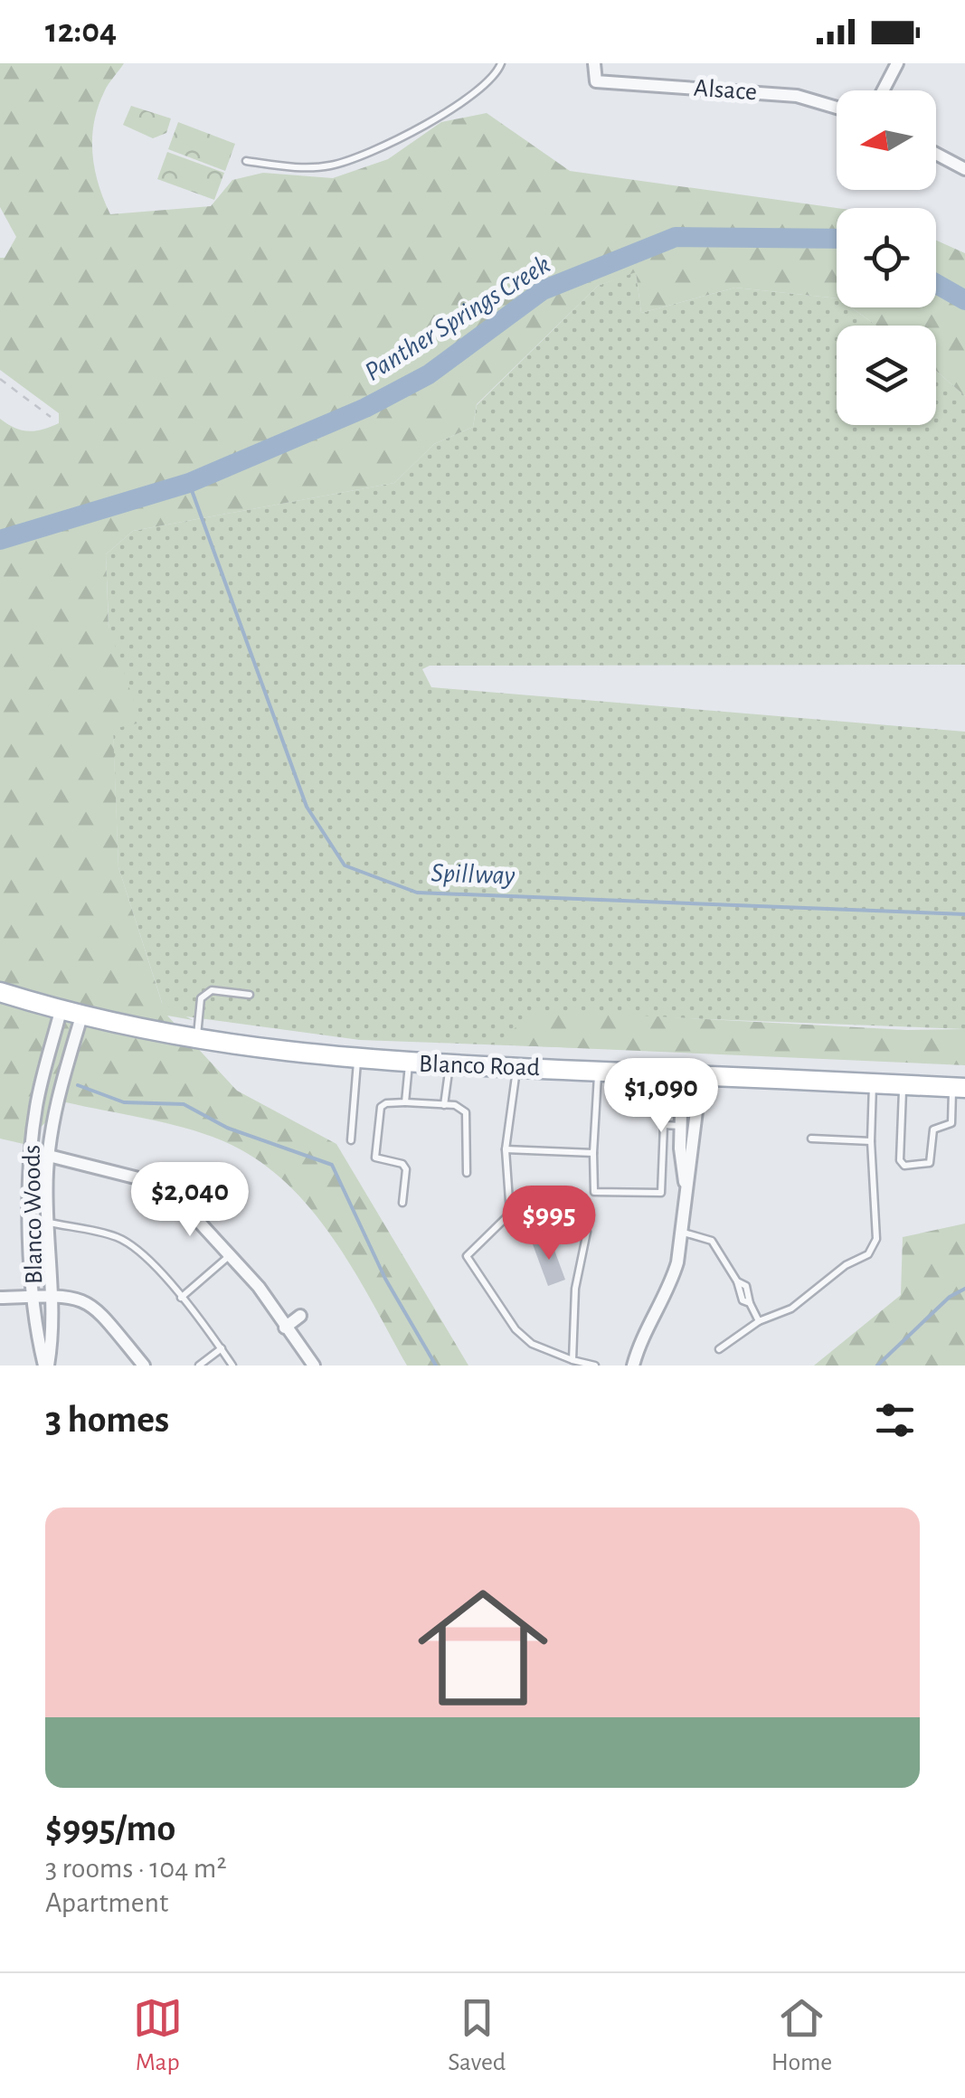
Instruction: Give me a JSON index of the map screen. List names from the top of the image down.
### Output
{
  "streets": {
    "main road": ["Blanco Road"],
    "street": ["Alsace", "Blanco Woods"]
  },
  "crossings": [
    ["Blanco Road", "Blanco Woods"]
  ],
  "water": ["Panther Springs Creek", "Spillway"],
  "north": "left",
  "page": {
    "status": "12:04",
    "price": ["$1,090", "$2,040", "$995"],
    "heading": "3 homes",
    "list": [
      {
        "name": "$995/mo",
        "note": "3 rooms · 104 m² · Apartment"
      }
    ],
    "tabs": ["Map", "Saved", "Home"]
  }
}
